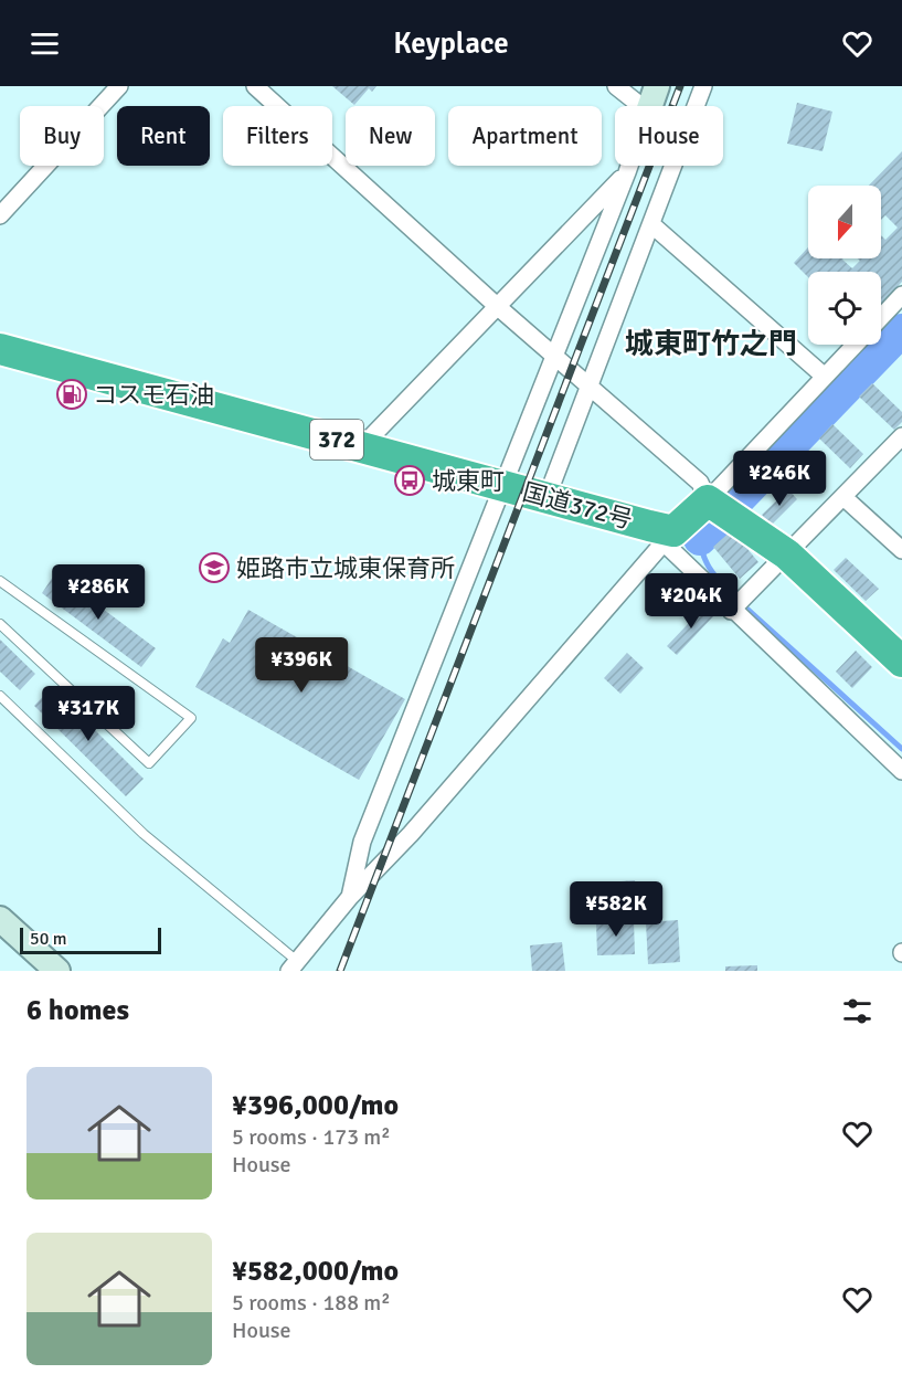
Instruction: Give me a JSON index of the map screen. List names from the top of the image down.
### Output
{
  "streets": {
    "highway": ["372", "国道372号"]
  },
  "districts": ["城東町竹之門"],
  "places": {
    "fuel station": ["コスモ石油"],
    "bus stop": ["城東町"],
    "school or university": ["姫路市立城東保育所"]
  },
  "scale_bar": "50 m",
  "north": "bottom",
  "page": {
    "header": "Keyplace",
    "chip": [
      "Buy",
      "Rent",
      "Filters",
      "New",
      "Apartment",
      "House"
    ],
    "price": [
      "¥246K",
      "¥286K",
      "¥204K",
      "¥396K",
      "¥317K",
      "¥582K"
    ],
    "scale": "50 m",
    "heading": "6 homes",
    "list": [
      {
        "name": "¥396,000/mo",
        "note": "5 rooms · 173 m² · House"
      },
      {
        "name": "¥582,000/mo",
        "note": "5 rooms · 188 m² · House"
      }
    ]
  }
}
